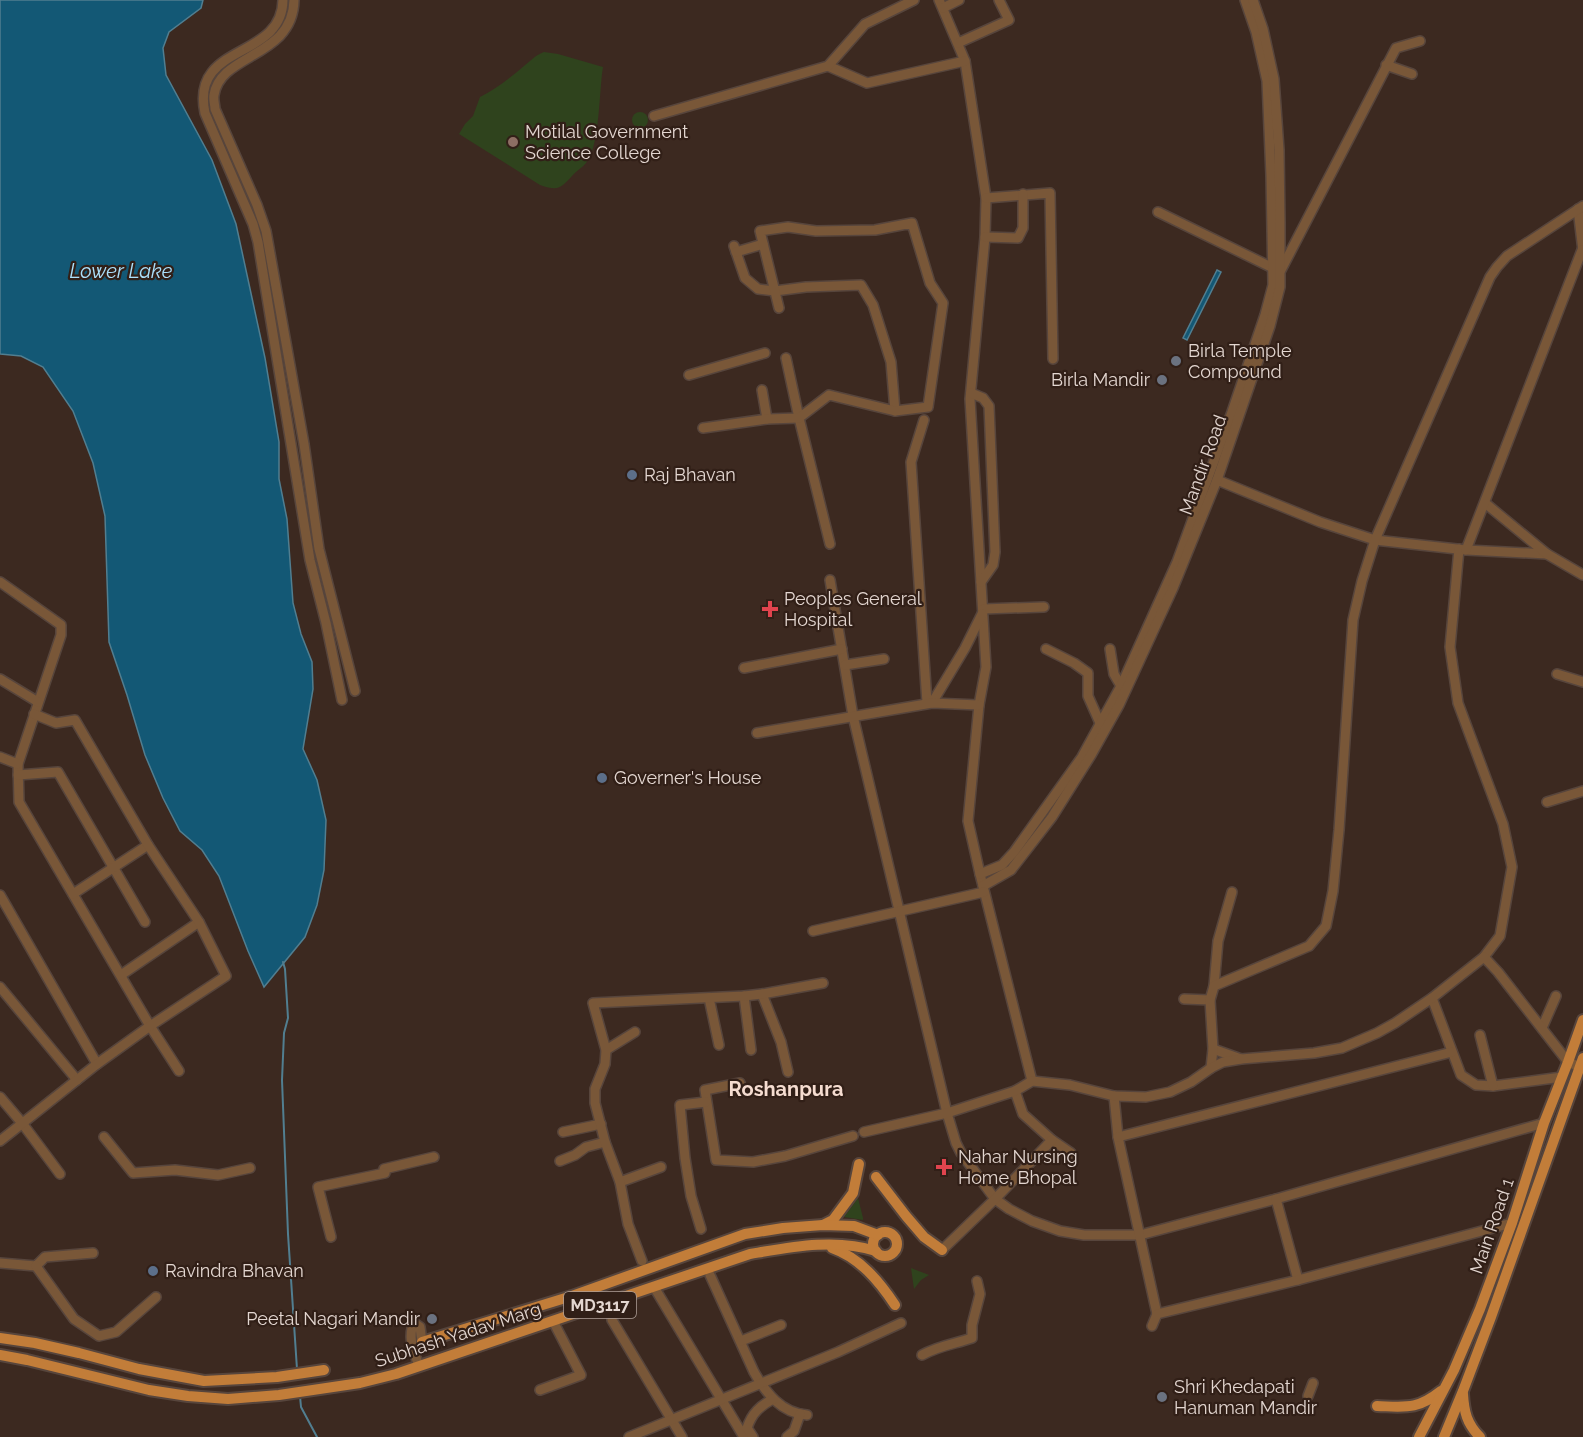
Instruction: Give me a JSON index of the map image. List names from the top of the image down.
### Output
{
  "streets": {
    "main road": ["Main Road 1", "MD3117", "Subhash Yadav Marg"],
    "street": ["Mandir Road"]
  },
  "crossings": [
    ["MD3117", "Subhash Yadav Marg"]
  ],
  "districts": ["Roshanpura"],
  "water": ["Lower Lake"],
  "places": {
    "other": [
      "Motilal Government Science College",
      "Birla Temple Compound",
      "Birla Mandir",
      "Raj Bhavan",
      "Governer's House",
      "Ravindra Bhavan",
      "Peetal Nagari Mandir",
      "Shri Khedapati Hanuman Mandir"
    ],
    "health": ["Peoples General Hospital", "Nahar Nursing Home, Bhopal"]
  }
}
